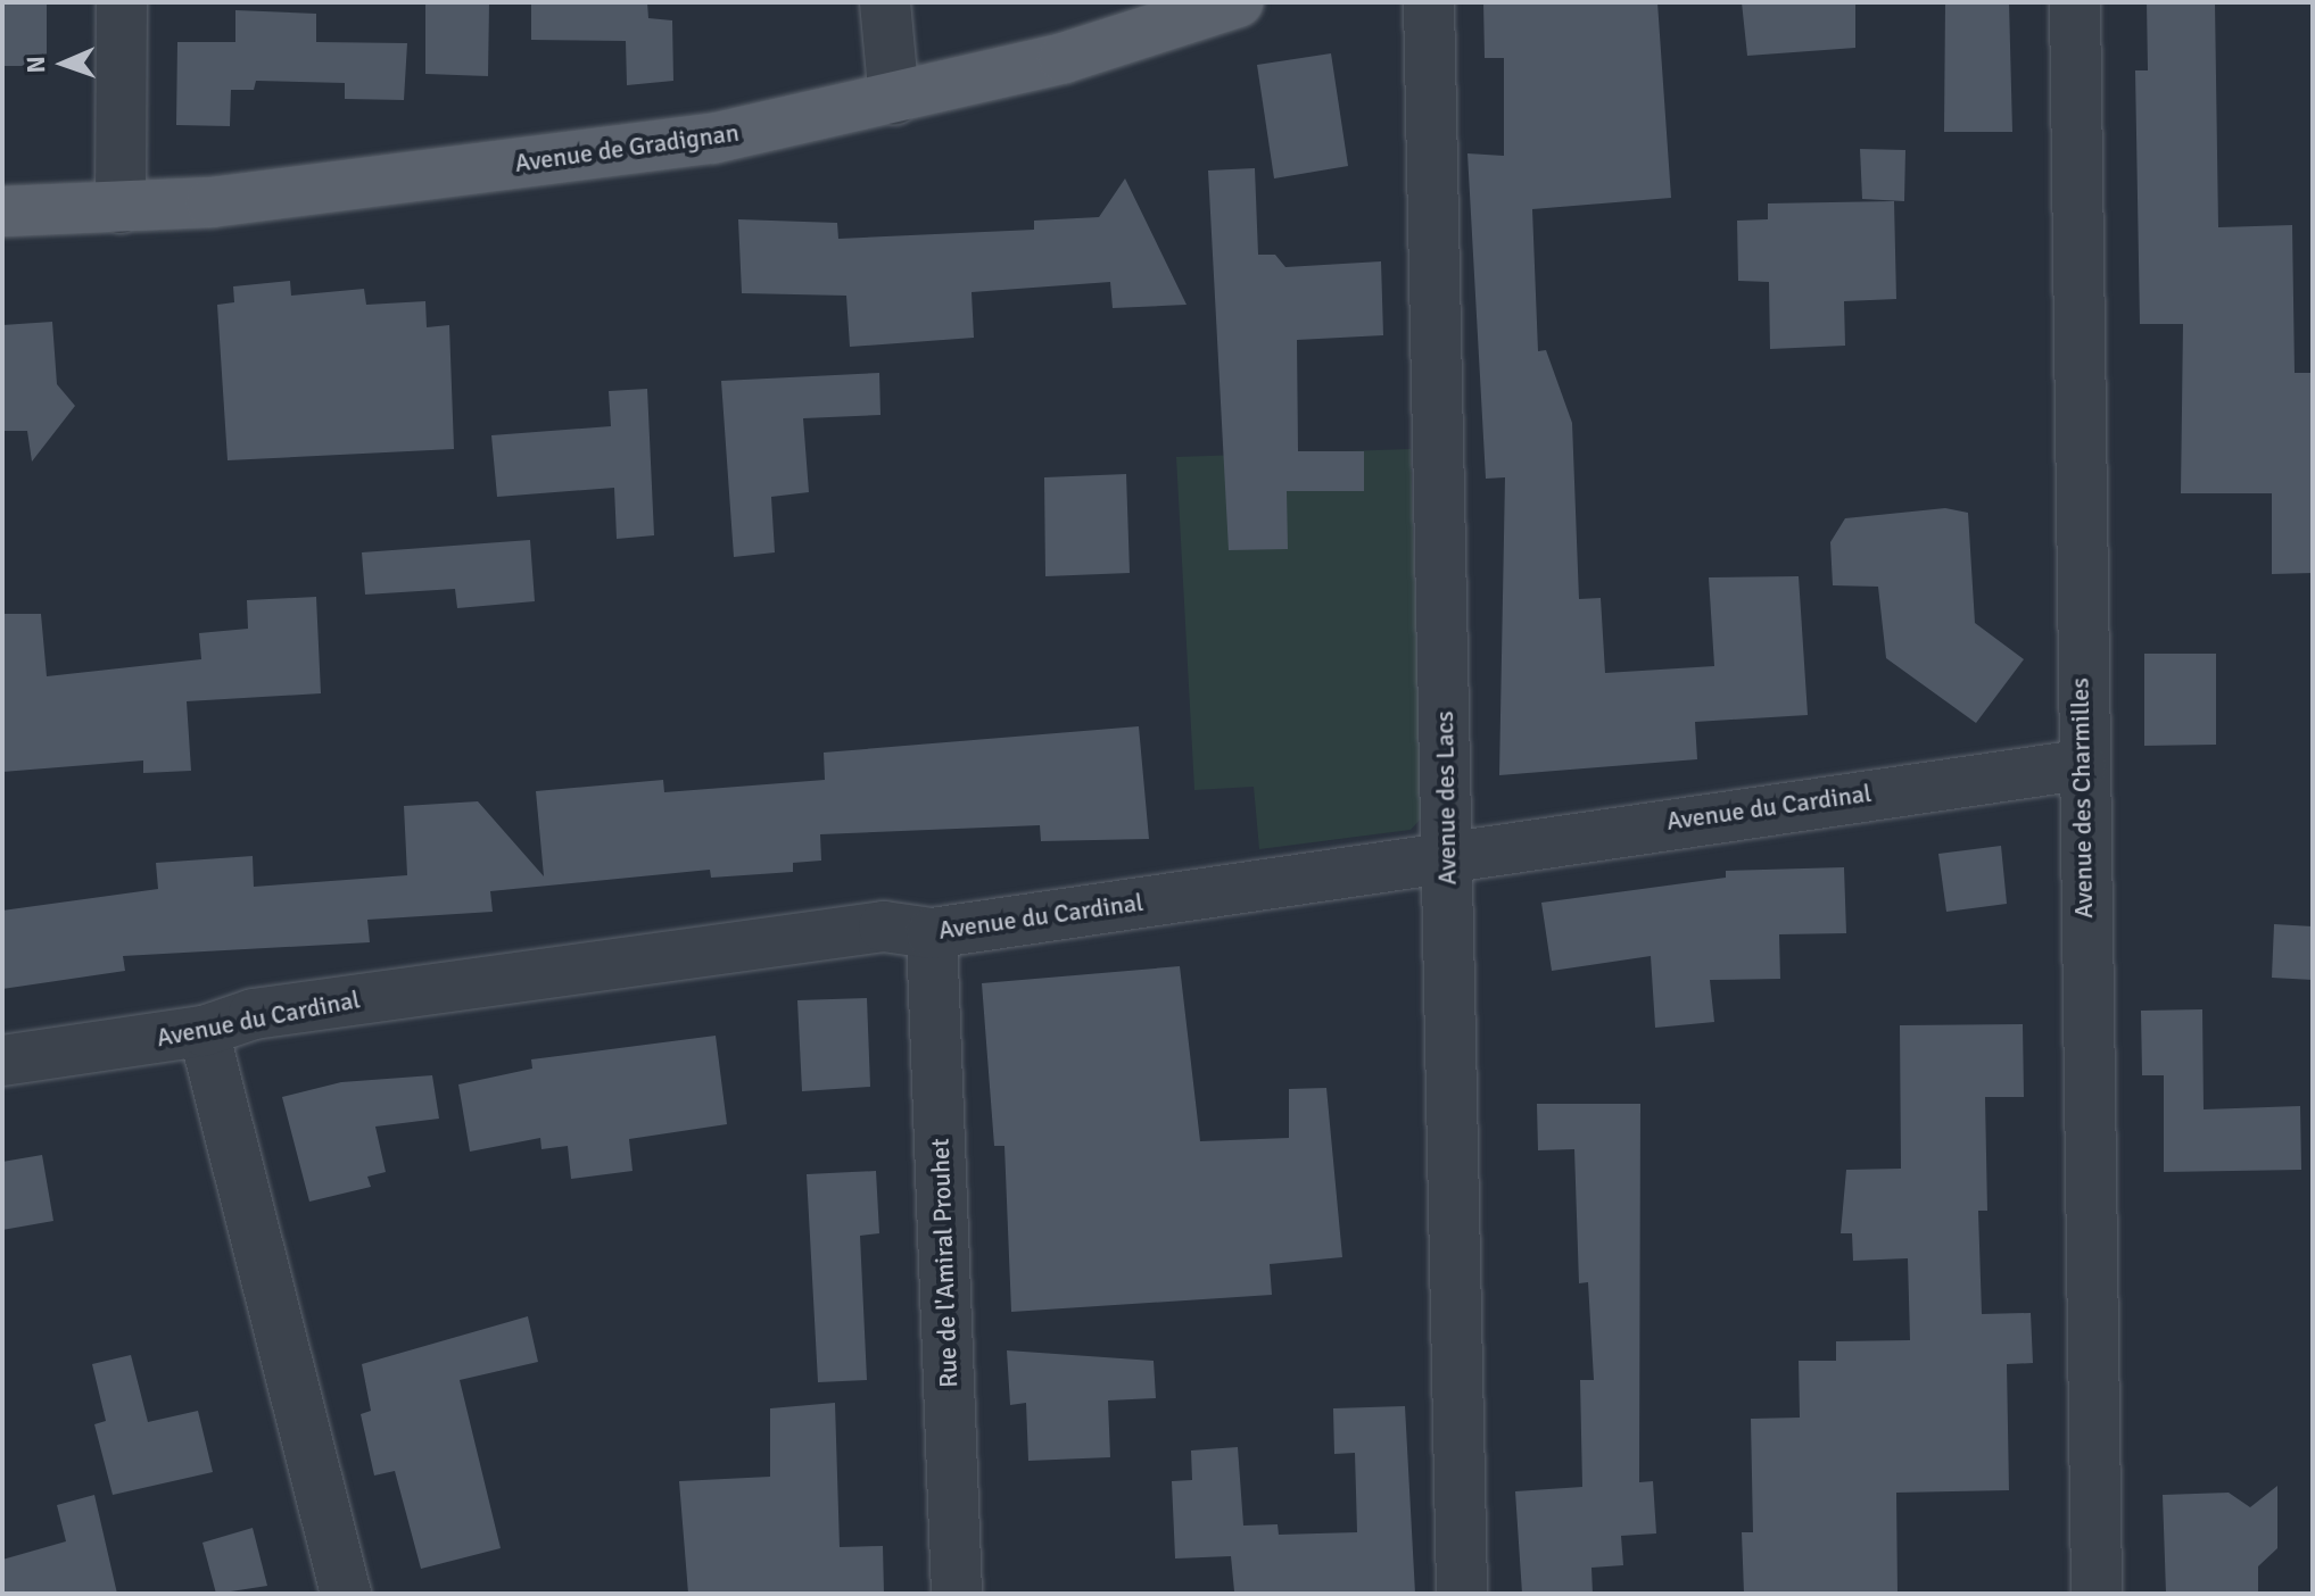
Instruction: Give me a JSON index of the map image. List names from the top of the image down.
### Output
{
  "streets": {
    "main road": ["Avenue de Gradignan"],
    "street": [
      "Avenue des Lacs",
      "Avenue des Charmilles",
      "Avenue du Cardinal",
      "Rue de l'Amiral Prouhet"
    ]
  },
  "crossings": [
    ["Avenue des Lacs", "Avenue du Cardinal"],
    ["Avenue des Charmilles", "Avenue du Cardinal"],
    ["Avenue du Cardinal", "Rue de l'Amiral Prouhet"]
  ],
  "north": "left"
}
